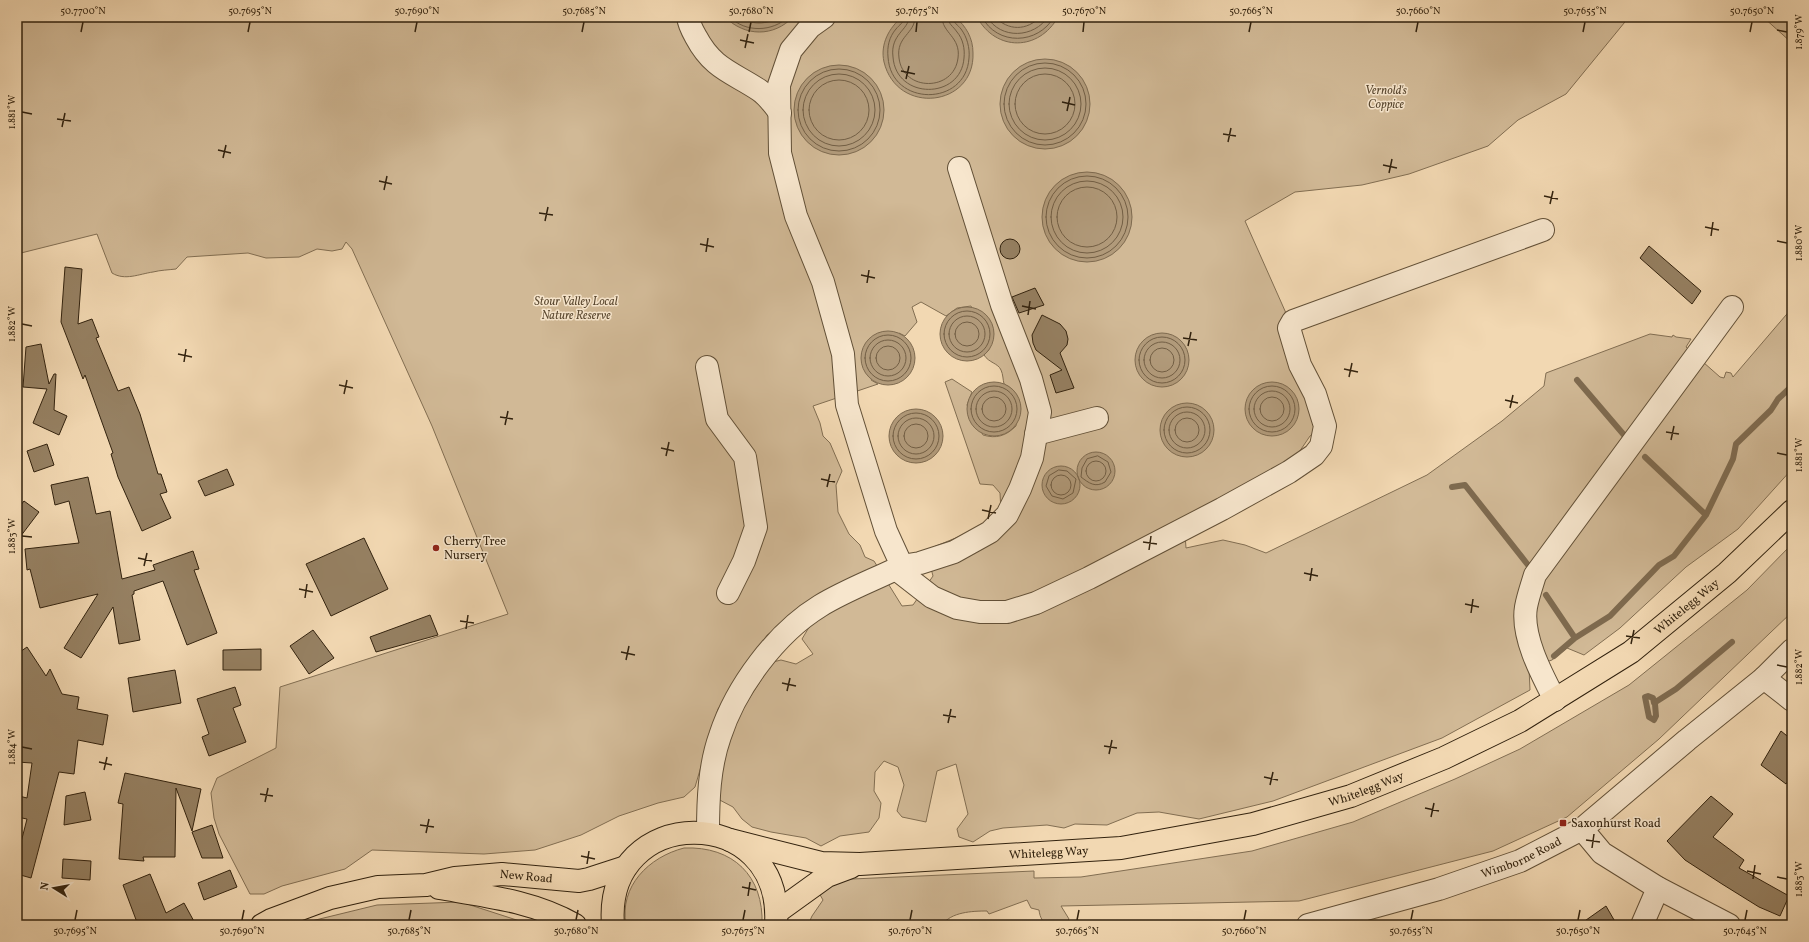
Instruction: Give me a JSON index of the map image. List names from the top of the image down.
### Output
{
  "streets": {
    "main road": ["Whitelegg Way", "New Road"],
    "street": ["Wimborne Road"]
  },
  "parks": ["Vernold's Coppice", "Stour Valley Local Nature Reserve"],
  "places": {
    "other": ["Cherry Tree Nursery"],
    "transit": ["Saxonhurst Road"]
  },
  "north": "left",
  "coordinates": [
    "50.7700°N",
    "50.7695°N",
    "50.7690°N",
    "50.7685°N",
    "50.7680°N",
    "50.7675°N",
    "50.7670°N",
    "50.7665°N",
    "50.7660°N",
    "50.7655°N",
    "50.7650°N",
    "1.879°W",
    "1.881°W",
    "1.880°W",
    "1.882°W",
    "1.883°W",
    "1.884°W",
    "50.7645°N"
  ]
}
